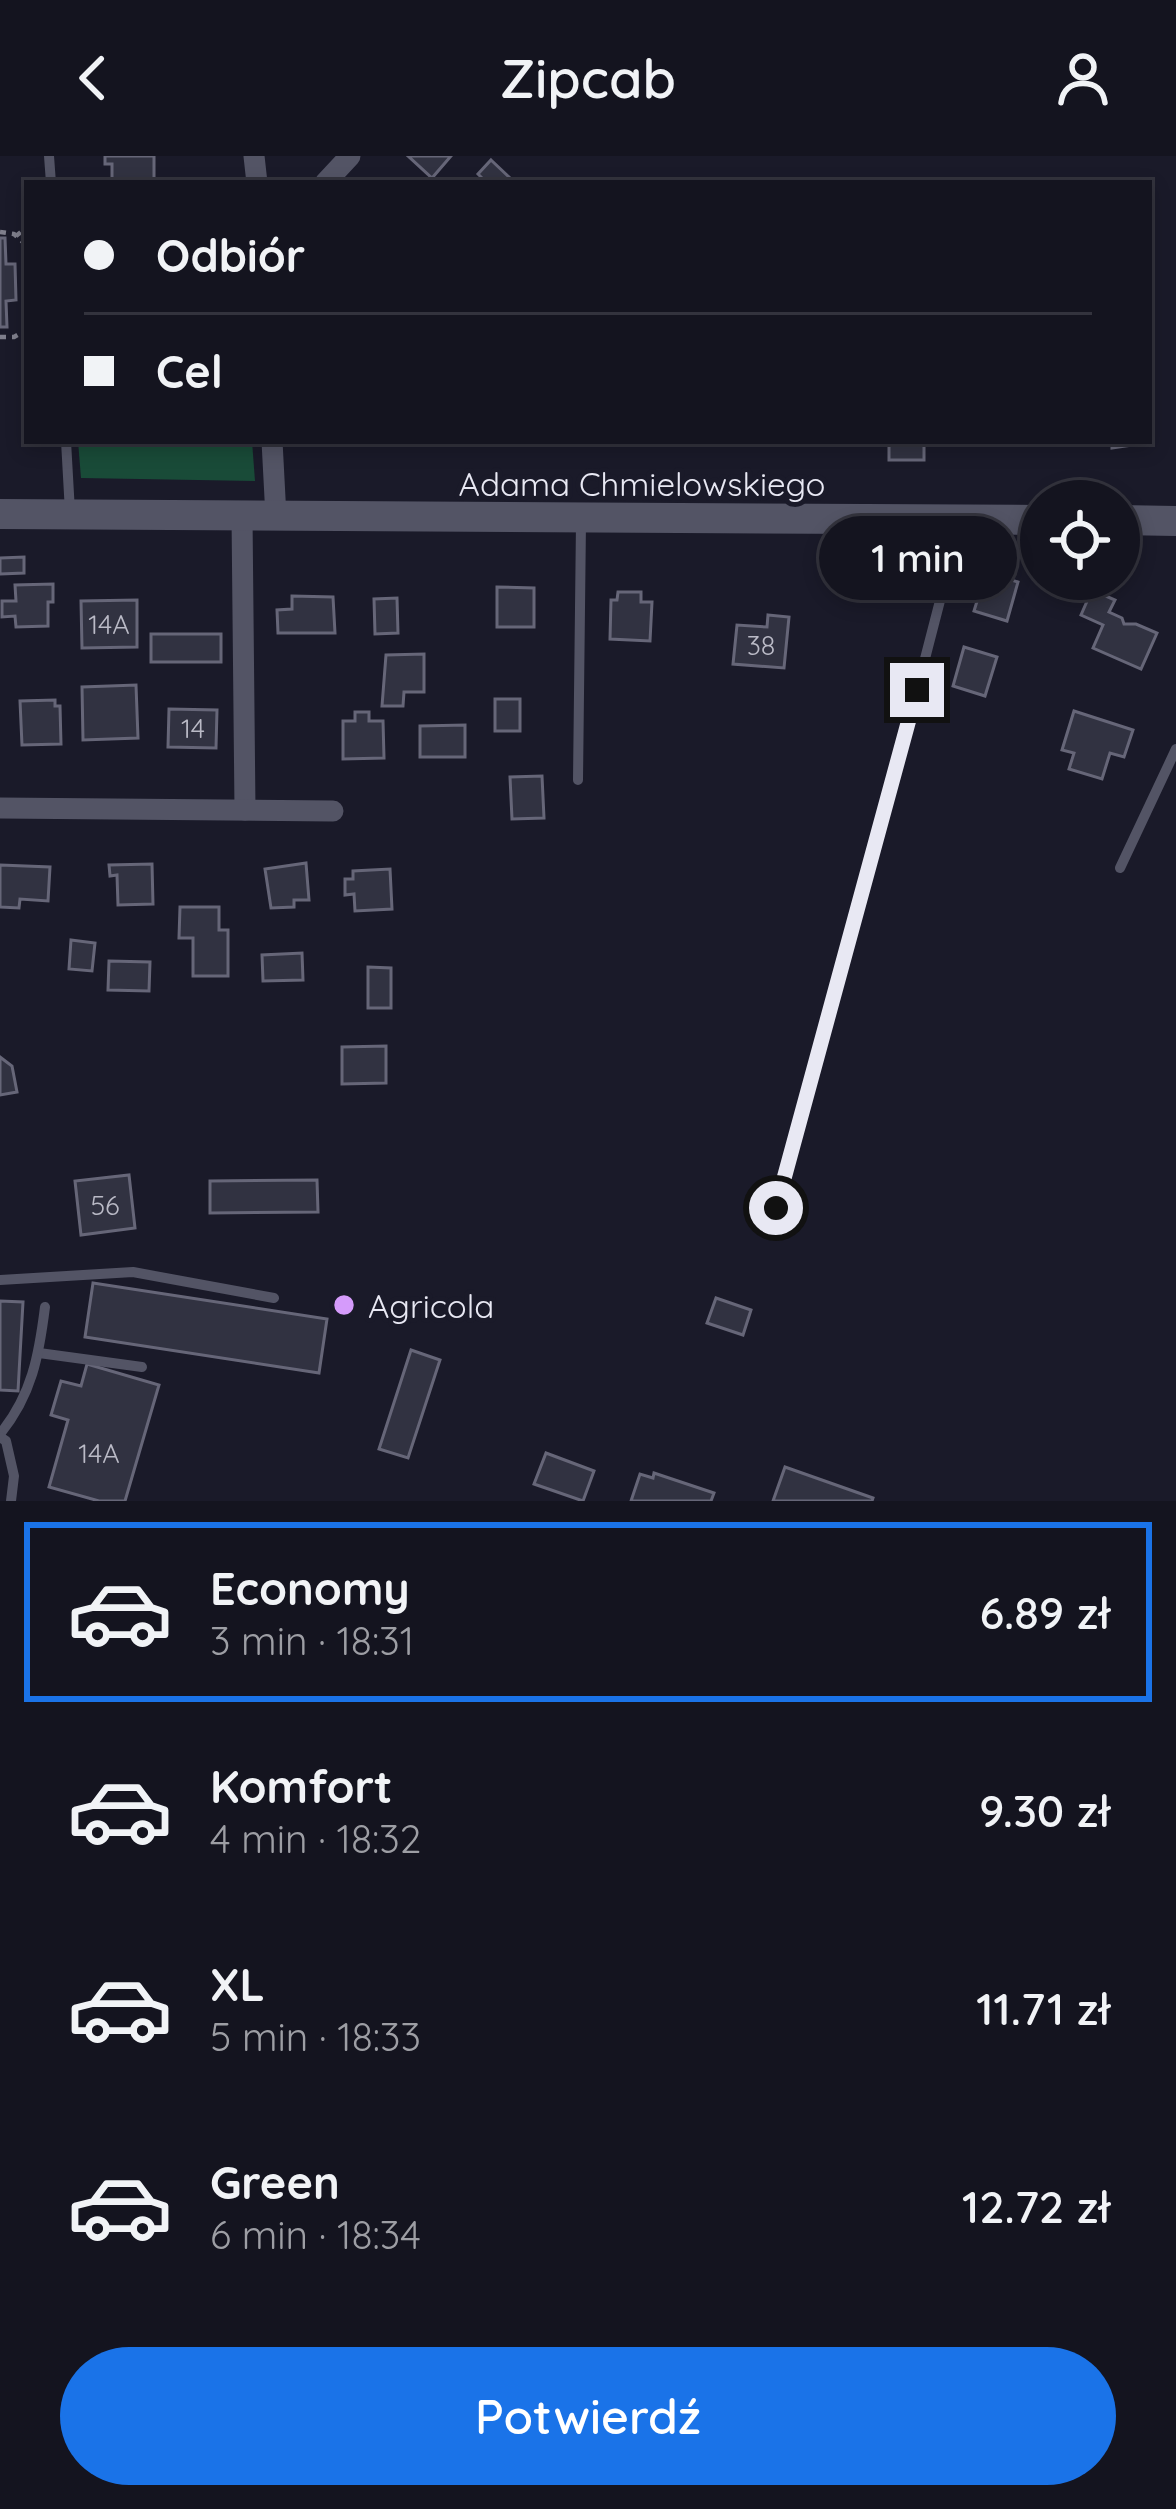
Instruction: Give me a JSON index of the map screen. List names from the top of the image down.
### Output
{
  "streets": {
    "street": ["Adama Chmielowskiego"]
  },
  "places": ["Agricola"],
  "house_numbers": [
    "14A",
    "38",
    "14",
    "56",
    "14A"
  ],
  "page": {
    "header": "Zipcab",
    "banner": ["Odbiór", "Cel"],
    "bubble": "1 min",
    "list": [
      {
        "name": "Economy",
        "note": "3 min · 18:31",
        "value": "6.89 zł"
      },
      {
        "name": "Komfort",
        "note": "4 min · 18:32",
        "value": "9.30 zł"
      },
      {
        "name": "XL",
        "note": "5 min · 18:33",
        "value": "11.71 zł"
      },
      {
        "name": "Green",
        "note": "6 min · 18:34",
        "value": "12.72 zł"
      }
    ],
    "buttons": "Potwierdź"
  }
}
